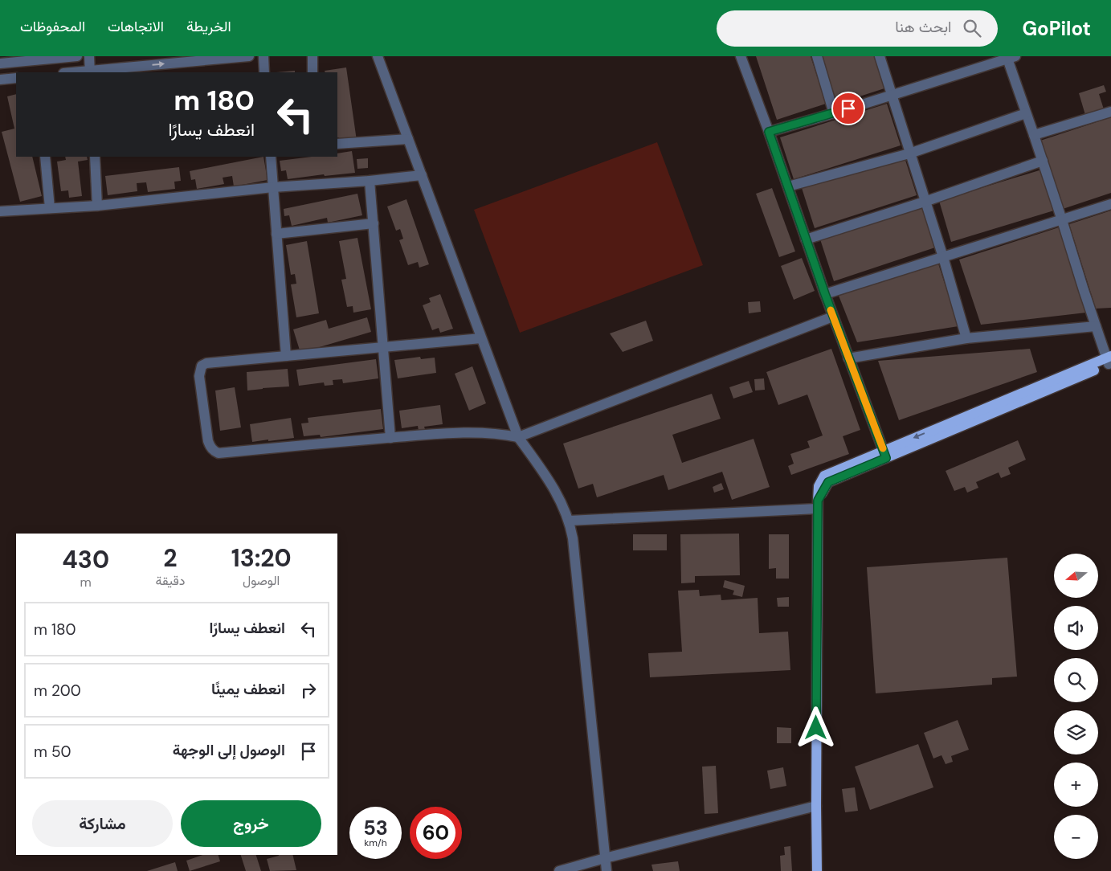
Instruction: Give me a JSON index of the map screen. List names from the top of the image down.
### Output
{
  "north": "left",
  "page": {
    "header": "GoPilot",
    "search": "ابحث هنا",
    "nav": ["الخريطة", "الاتجاهات", "المحفوظات"],
    "turn": ["180 m", "انعطف يسارًا"],
    "eta": [
      "13:20",
      "الوصول",
      "2",
      "دقيقة",
      "430",
      "m"
    ],
    "map_buttons": ["+", "−"],
    "list": [
      {
        "name": "انعطف يسارًا",
        "value": "180 m"
      },
      {
        "name": "انعطف يمينًا",
        "value": "200 m"
      },
      {
        "name": "الوصول إلى الوجهة",
        "value": "50 m"
      }
    ],
    "buttons": ["خروج", "مشاركة"],
    "speed": "53 km/h",
    "limit": "60"
  }
}
